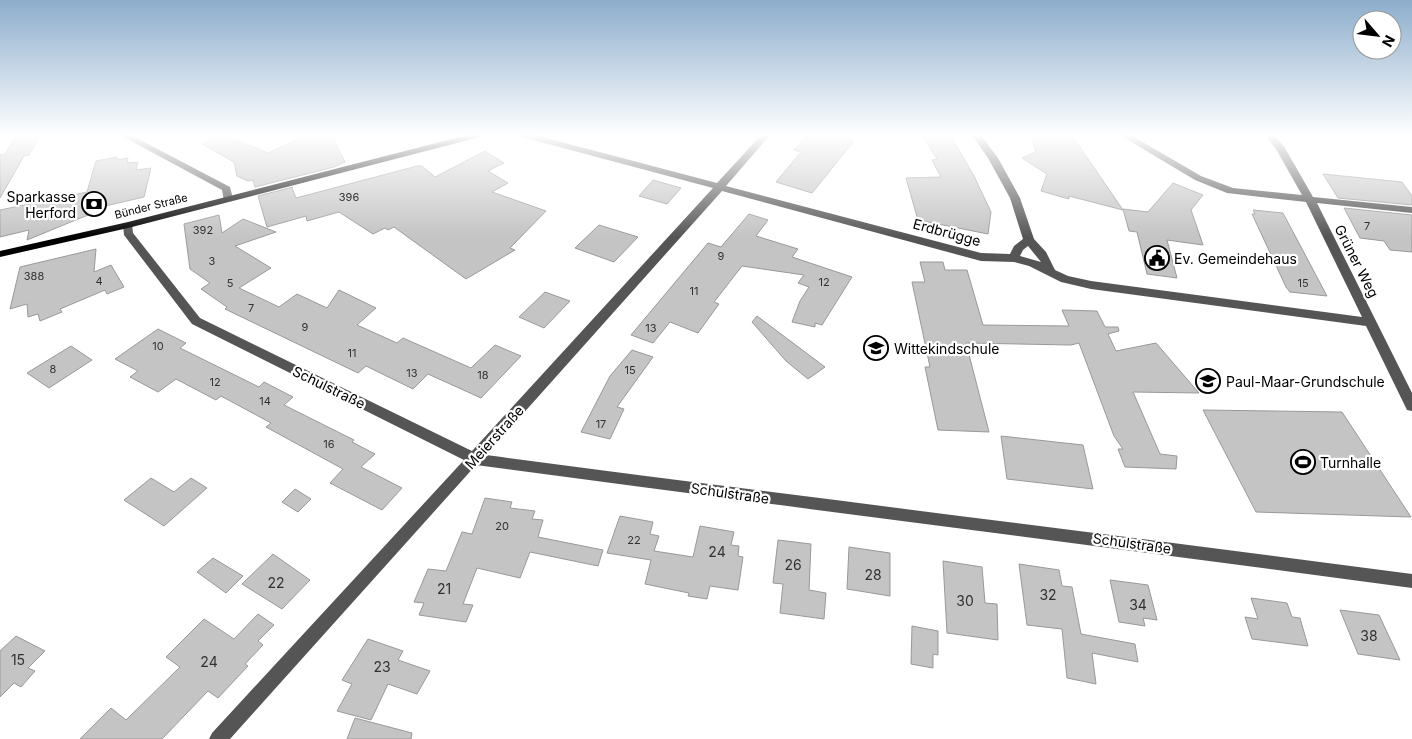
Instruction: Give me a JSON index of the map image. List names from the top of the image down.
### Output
{
  "streets": {
    "main road": ["Bünder Straße"],
    "street": [
      "Erdbrügge",
      "Grüner Weg",
      "Schulstraße",
      "Meierstraße"
    ]
  },
  "crossings": [
    ["Bünder Straße", "Schulstraße"],
    ["Erdbrügge", "Grüner Weg"],
    ["Erdbrügge", "Meierstraße"],
    ["Schulstraße", "Meierstraße"]
  ],
  "places": {
    "bank": ["Sparkasse Herford"],
    "public building": ["Ev. Gemeindehaus"],
    "school or university": ["Wittekindschule", "Paul-Maar-Grundschule"],
    "sports": ["Turnhalle"]
  },
  "house_numbers": [
    "396",
    "7",
    "392",
    "9",
    "3",
    "388",
    "4",
    "12",
    "5",
    "15",
    "11",
    "7",
    "9",
    "13",
    "10",
    "11",
    "8",
    "15",
    "13",
    "18",
    "12",
    "14",
    "17",
    "16",
    "20",
    "22",
    "24",
    "26",
    "28",
    "22",
    "21",
    "32",
    "30",
    "34",
    "38",
    "15",
    "24",
    "23"
  ],
  "north": "bottom right"
}
